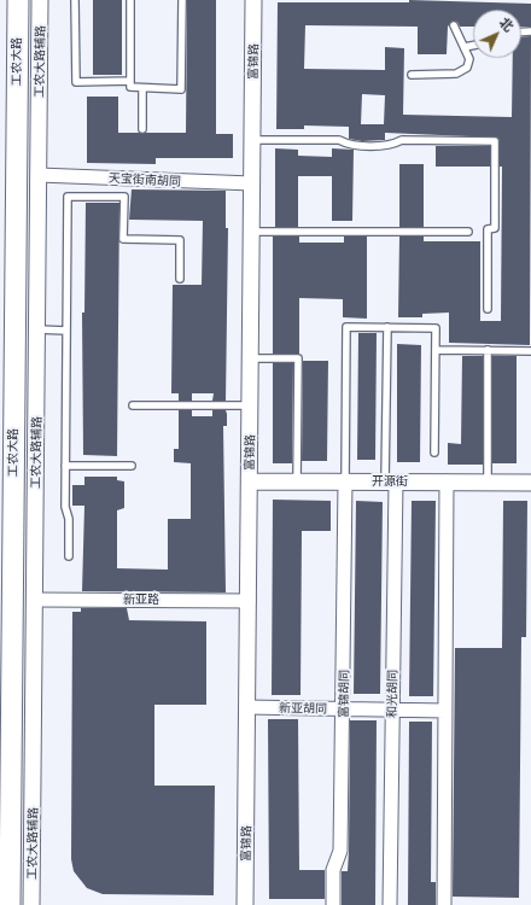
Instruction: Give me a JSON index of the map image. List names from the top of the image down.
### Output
{
  "streets": {
    "main road": ["工农大路"],
    "street": [
      "工农大路辅路",
      "富锦路",
      "天宝街南胡同",
      "开源街",
      "新亚路",
      "富锦胡同",
      "和光胡同",
      "新亚胡同"
    ]
  },
  "crossings": [
    ["工农大路辅路", "天宝街南胡同"],
    ["工农大路辅路", "新亚路"],
    ["富锦路", "天宝街南胡同"],
    ["富锦路", "开源街"],
    ["富锦路", "新亚路"],
    ["富锦路", "新亚胡同"],
    ["开源街", "富锦胡同"],
    ["开源街", "和光胡同"],
    ["富锦胡同", "新亚胡同"],
    ["和光胡同", "新亚胡同"]
  ],
  "north": "top right"
}
